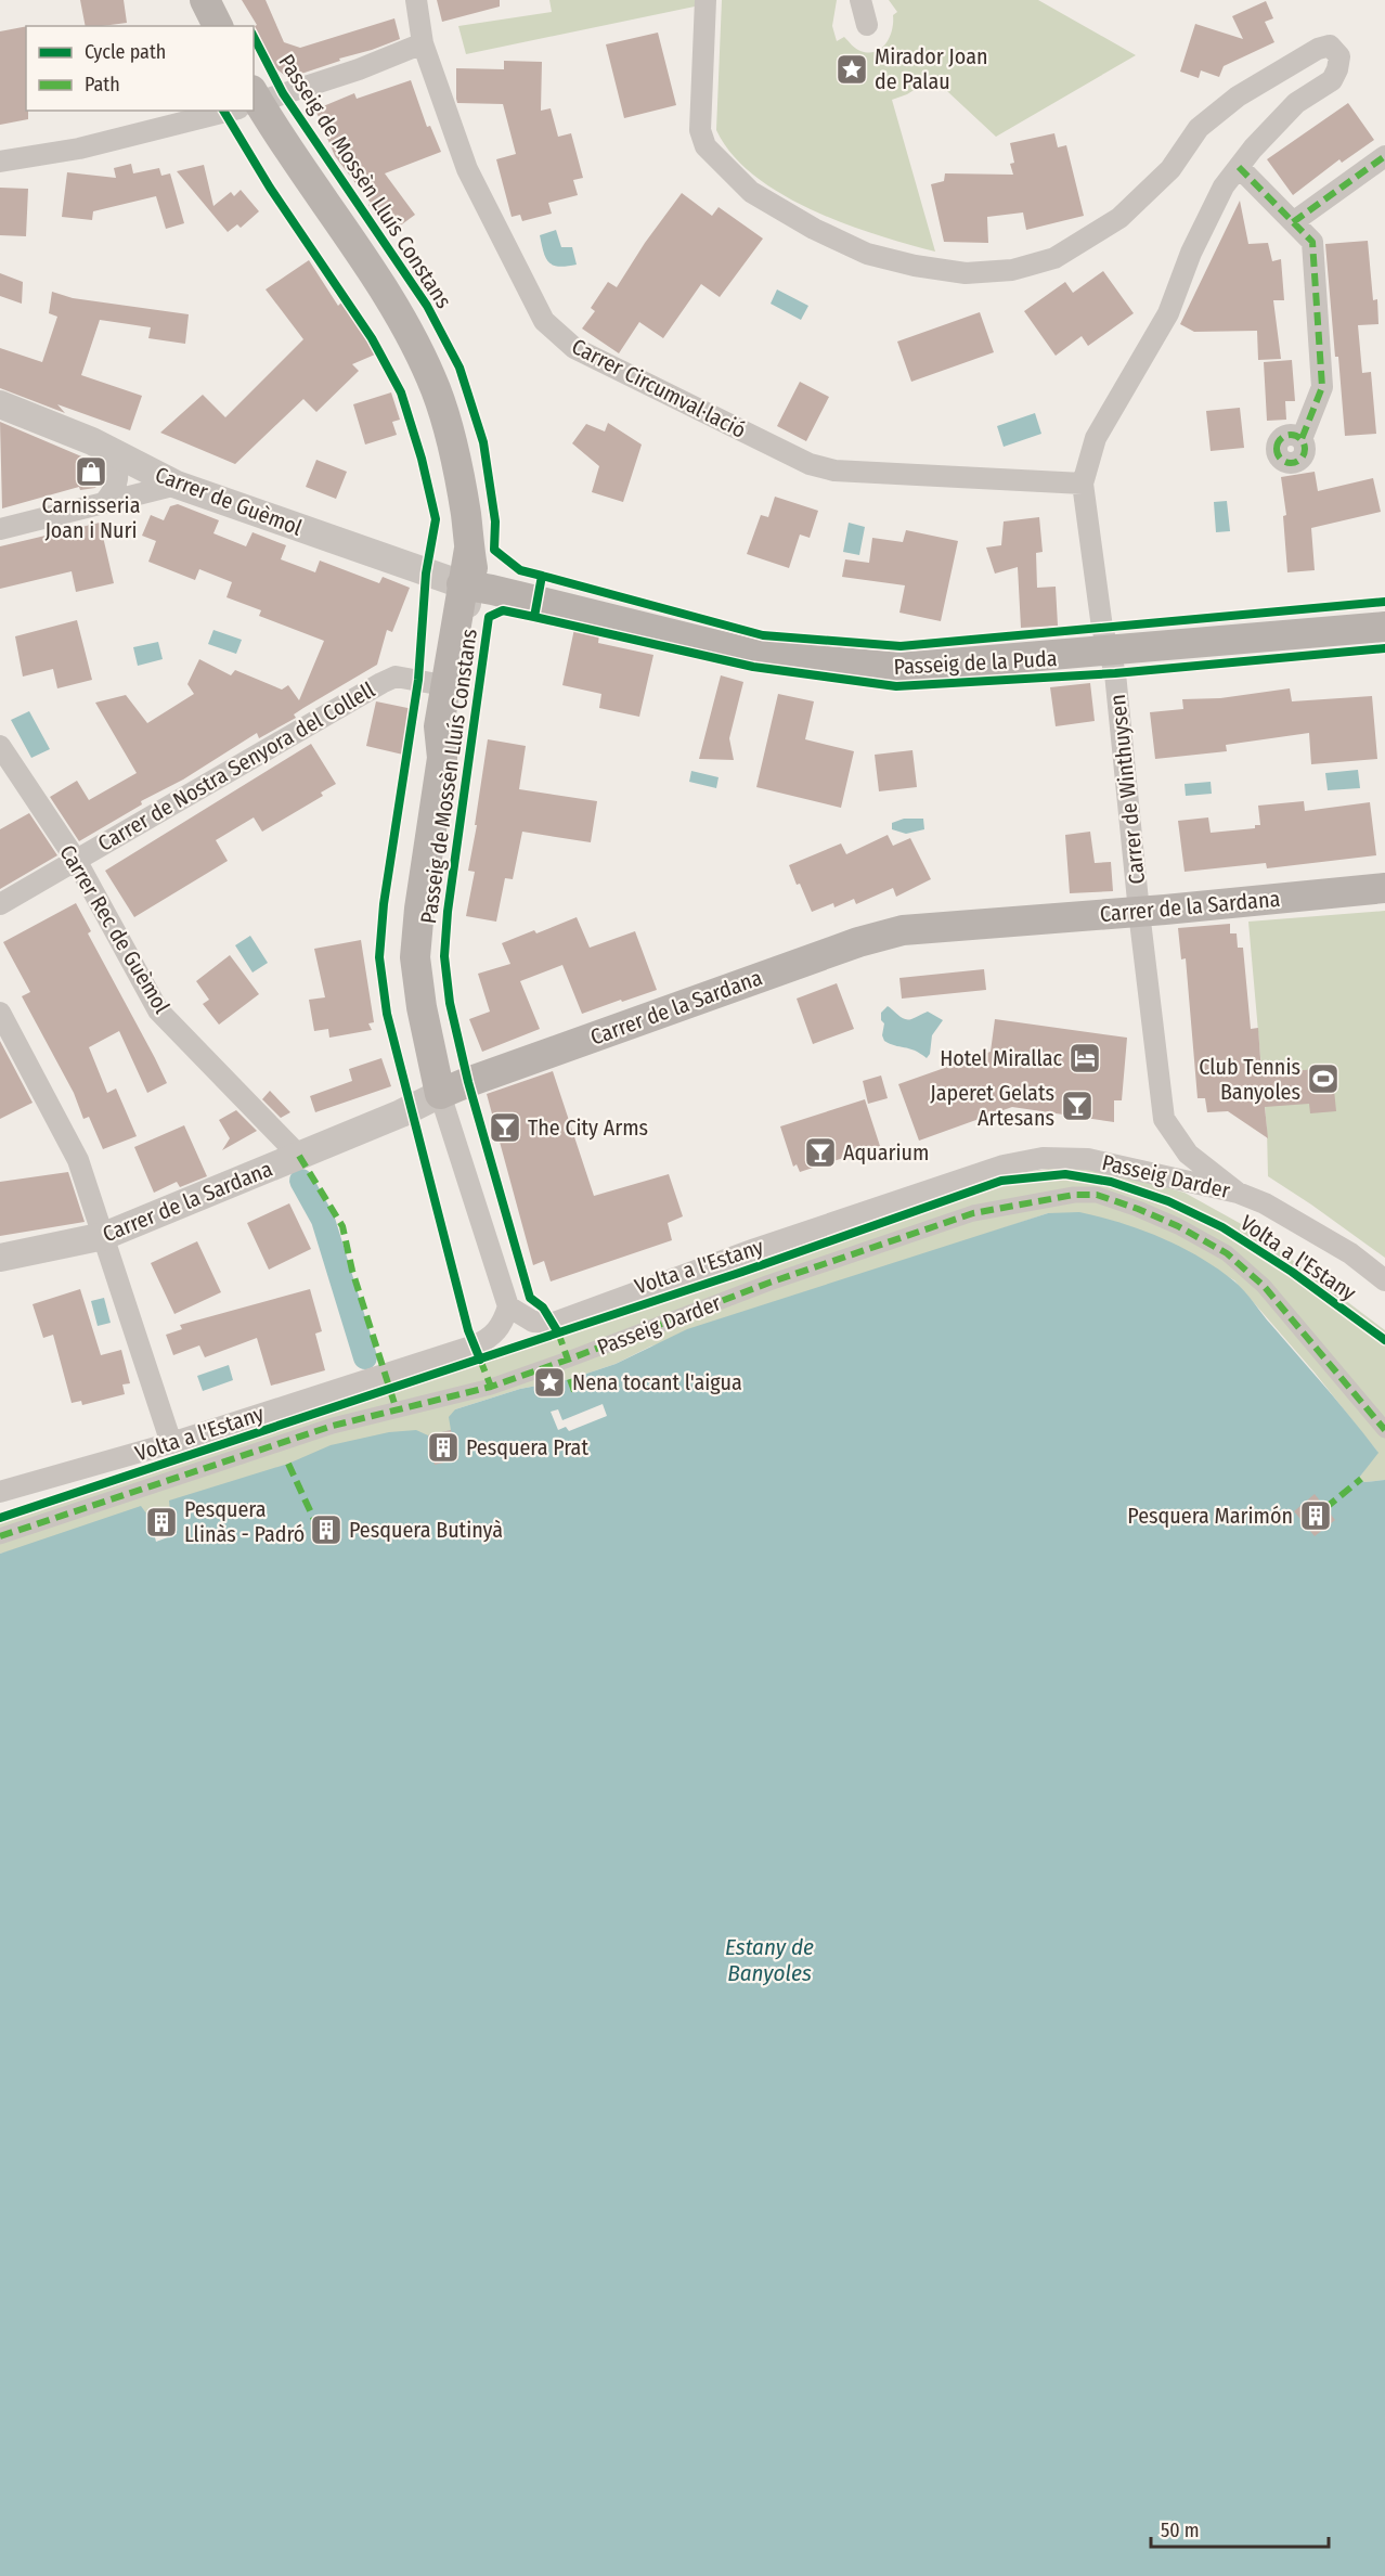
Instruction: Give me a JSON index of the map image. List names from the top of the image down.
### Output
{
  "streets": {
    "main road": ["Passeig de Mossèn Lluís Constans", "Passeig de la Puda", "Carrer de la Sardana"],
    "street": [
      "Carrer Circumval·lació",
      "Carrer de Guèmol",
      "Carrer de Nostra Senyora del Collell",
      "Carrer de Winthuysen",
      "Carrer Rec de Guèmol",
      "Passeig Darder",
      "Volta a l'Estany"
    ]
  },
  "crossings": [
    ["Passeig de Mossèn Lluís Constans", "Carrer de Guèmol"],
    ["Passeig de Mossèn Lluís Constans", "Passeig de la Puda"],
    ["Passeig de Mossèn Lluís Constans", "Carrer de Nostra Senyora del Collell"],
    ["Passeig de Mossèn Lluís Constans", "Carrer de la Sardana"],
    ["Passeig de Mossèn Lluís Constans", "Passeig Darder"],
    ["Carrer Circumval·lació", "Carrer de Winthuysen"],
    ["Carrer de Guèmol", "Passeig de la Puda"],
    ["Passeig de la Puda", "Carrer de Winthuysen"],
    ["Carrer de Nostra Senyora del Collell", "Carrer Rec de Guèmol"],
    ["Carrer de Winthuysen", "Carrer de la Sardana"],
    ["Carrer de Winthuysen", "Passeig Darder"],
    ["Carrer de la Sardana", "Carrer Rec de Guèmol"],
    ["Passeig Darder", "Volta a l'Estany"]
  ],
  "water": ["Estany de Banyoles"],
  "places": {
    "place": ["Mirador Joan de Palau", "Nena tocant l'aigua"],
    "shop": ["Carnisseria Joan i Nuri"],
    "hotel": ["Hotel Mirallac"],
    "sports": ["Club Tennis Banyoles"],
    "bar": ["Japeret Gelats Artesans", "The City Arms", "Aquarium"],
    "building": [
      "Pesquera Prat",
      "Pesquera Marimón",
      "Pesquera Llinàs - Padró",
      "Pesquera Butinyà"
    ]
  },
  "legend": ["Cycle path", "Path"],
  "scale_bar": "50 m"
}
